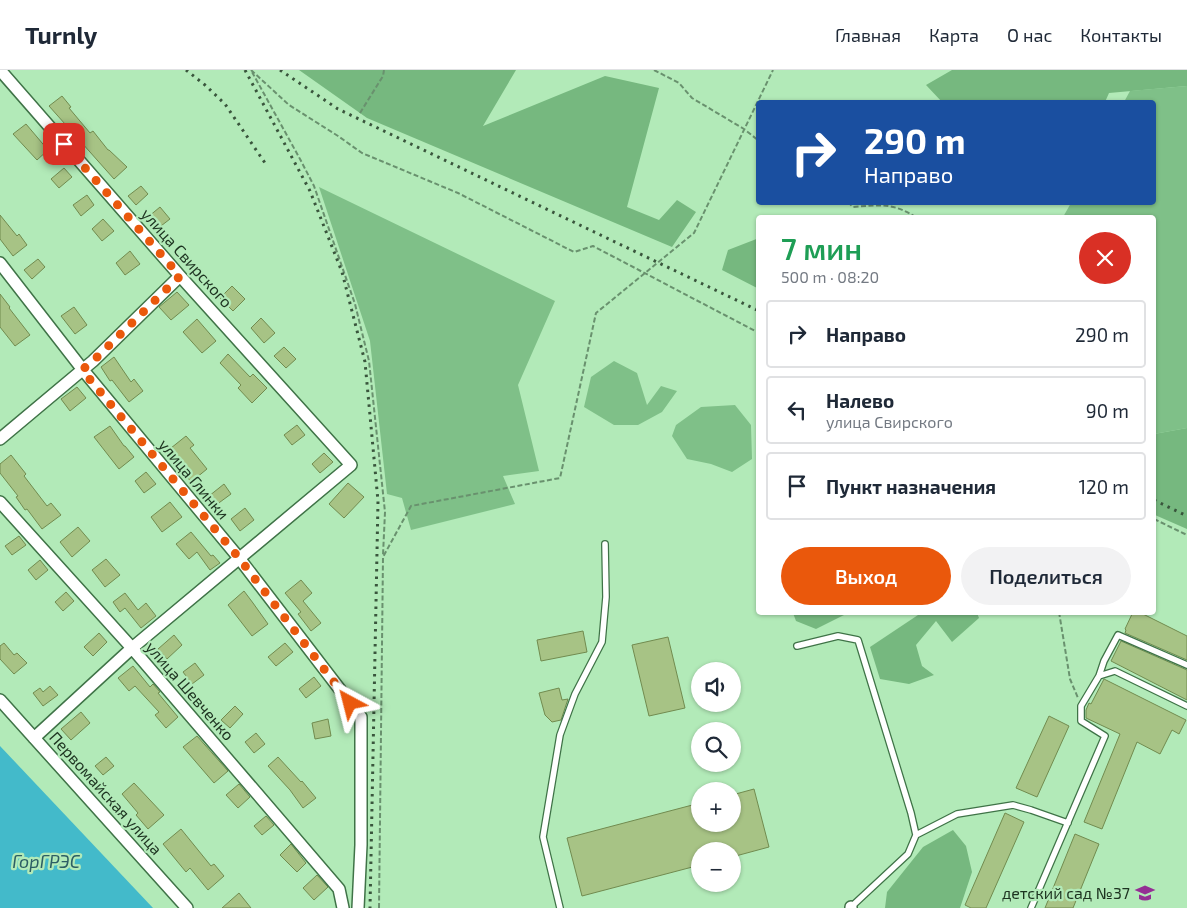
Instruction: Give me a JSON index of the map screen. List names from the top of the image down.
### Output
{
  "streets": {
    "street": [
      "улица Свирского",
      "улица Глинки",
      "улица Шевченко",
      "Первомайская улица"
    ]
  },
  "crossings": [
    ["улица Свирского", "улица Глинки"]
  ],
  "water": ["ГорГРЭС"],
  "places": {
    "school or university": ["детский сад №37"]
  },
  "page": {
    "header": "Turnly",
    "nav": [
      "Главная",
      "Карта",
      "О нас",
      "Контакты"
    ],
    "turn": ["290 m", "Направо"],
    "heading": ["7 мин", "500 m · 08:20"],
    "list": [
      {
        "name": "Направо",
        "value": "290 m"
      },
      {
        "name": "Налево",
        "note": "улица Свирского",
        "value": "90 m"
      },
      {
        "name": "Пункт назначения",
        "value": "120 m"
      }
    ],
    "buttons": ["Выход", "Поделиться"],
    "map_buttons": ["+", "−"]
  }
}
